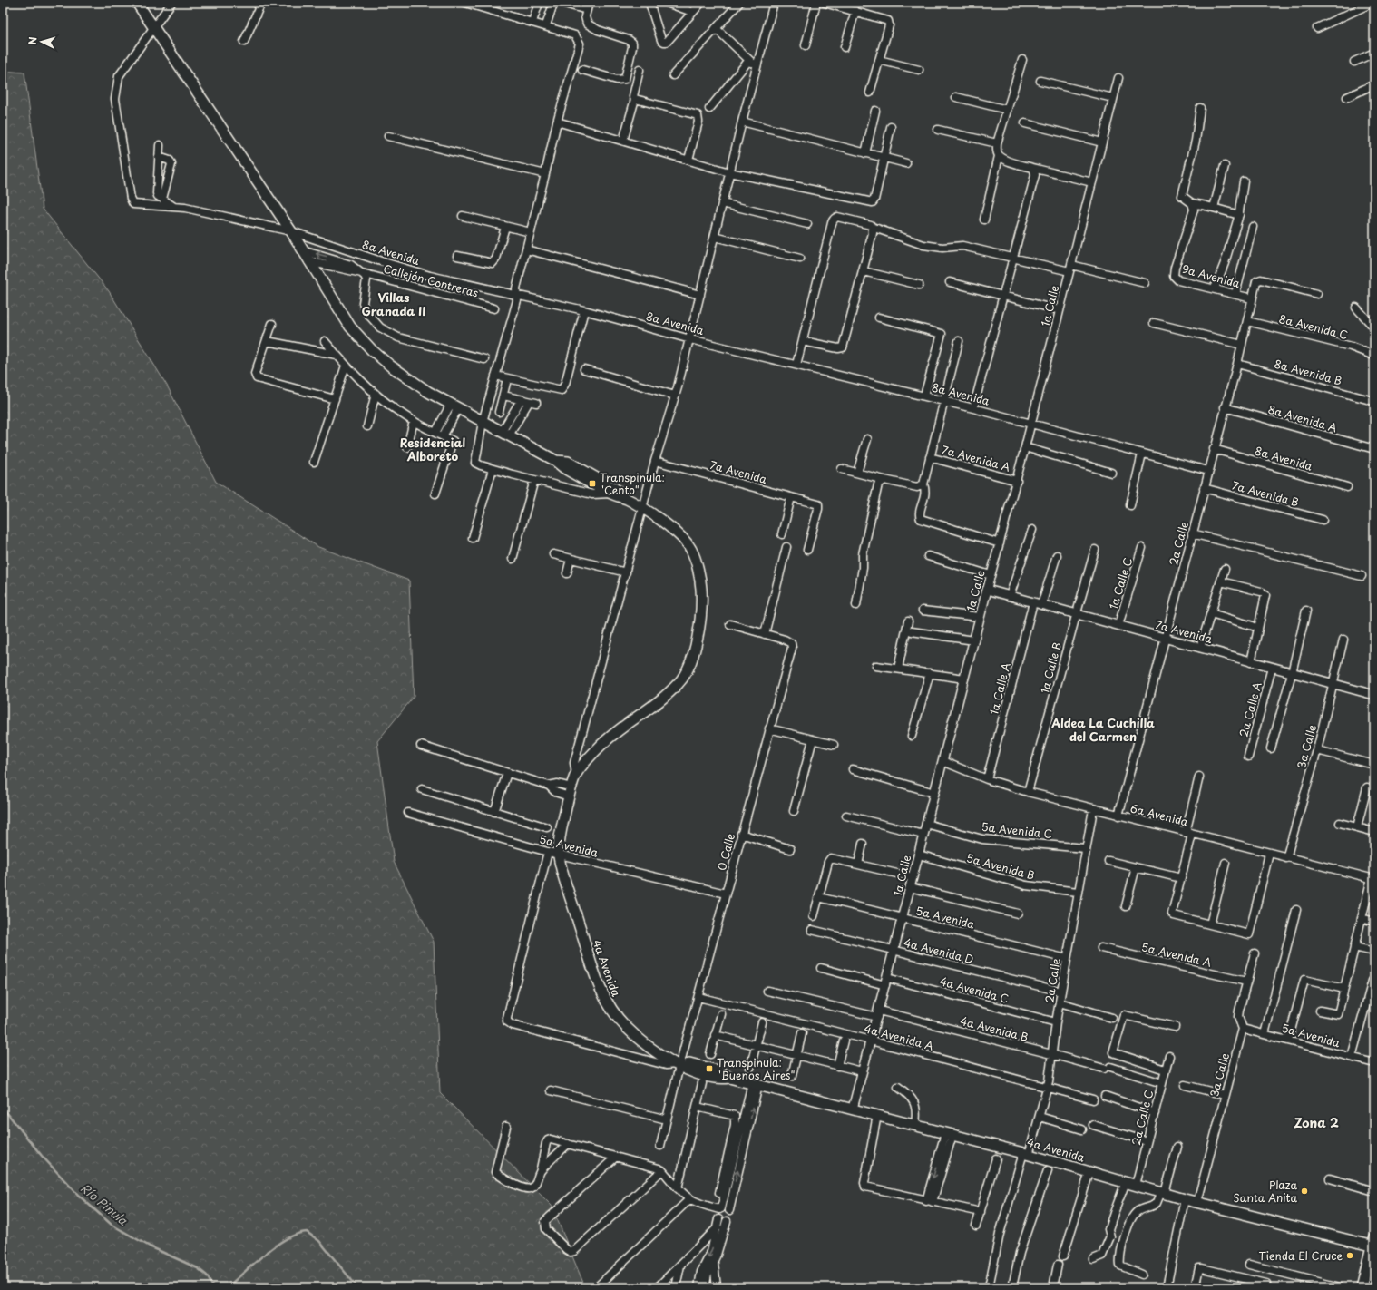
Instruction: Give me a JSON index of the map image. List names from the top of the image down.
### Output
{
  "streets": {
    "main road": ["4a Avenida"],
    "street": [
      "8a Avenida",
      "9a Avenida",
      "Callejón Contreras",
      "1a Calle",
      "8a Avenida C",
      "8a Avenida B",
      "8a Avenida A",
      "7a Avenida A",
      "7a Avenida",
      "7a Avenida B",
      "2a Calle",
      "1a Calle C",
      "1a Calle B",
      "1a Calle A",
      "2a Calle A",
      "3a Calle",
      "6a Avenida",
      "5a Avenida C",
      "5a Avenida",
      "0 Calle",
      "5a Avenida B",
      "4a Avenida D",
      "5a Avenida A",
      "4a Avenida C",
      "4a Avenida B",
      "4a Avenida A",
      "2a Calle C"
    ]
  },
  "crossings": [
    ["8a Avenida", "1a Calle"],
    ["8a Avenida", "2a Calle"],
    ["9a Avenida", "2a Calle"],
    ["1a Calle", "7a Avenida A"],
    ["1a Calle", "7a Avenida"],
    ["1a Calle", "6a Avenida"],
    ["1a Calle", "5a Avenida C"],
    ["1a Calle", "5a Avenida"],
    ["1a Calle", "5a Avenida B"],
    ["1a Calle", "4a Avenida D"],
    ["1a Calle", "4a Avenida"],
    ["1a Calle", "4a Avenida C"],
    ["1a Calle", "4a Avenida B"],
    ["1a Calle", "4a Avenida A"],
    ["8a Avenida C", "2a Calle"],
    ["8a Avenida B", "2a Calle"],
    ["8a Avenida A", "2a Calle"],
    ["7a Avenida", "2a Calle"],
    ["7a Avenida", "1a Calle C"],
    ["7a Avenida", "1a Calle B"],
    ["7a Avenida", "1a Calle A"],
    ["7a Avenida", "2a Calle A"],
    ["7a Avenida", "3a Calle"],
    ["7a Avenida B", "2a Calle"],
    ["2a Calle", "6a Avenida"],
    ["2a Calle", "5a Avenida C"],
    ["2a Calle", "5a Avenida"],
    ["2a Calle", "5a Avenida B"],
    ["2a Calle", "4a Avenida D"],
    ["2a Calle", "4a Avenida"],
    ["2a Calle", "4a Avenida C"],
    ["2a Calle", "4a Avenida B"],
    ["2a Calle", "4a Avenida A"],
    ["1a Calle B", "6a Avenida"],
    ["1a Calle A", "6a Avenida"],
    ["3a Calle", "6a Avenida"],
    ["3a Calle", "5a Avenida"],
    ["3a Calle", "5a Avenida A"],
    ["3a Calle", "4a Avenida"],
    ["5a Avenida", "0 Calle"],
    ["5a Avenida", "4a Avenida"],
    ["0 Calle", "4a Avenida"],
    ["0 Calle", "4a Avenida A"],
    ["4a Avenida", "2a Calle C"],
    ["4a Avenida B", "2a Calle C"]
  ],
  "districts": [
    "Villas Granada II",
    "Residencial Alboreto",
    "Aldea La Cuchilla del Carmen",
    "Zona 2"
  ],
  "water": ["Río Pinula"],
  "places": {
    "transit": ["Transpinula: \"Cento\"", "Transpinula: \"Buenos Aires\""],
    "other": ["Plaza Santa Anita", "Tienda El Cruce"]
  },
  "north": "left"
}
